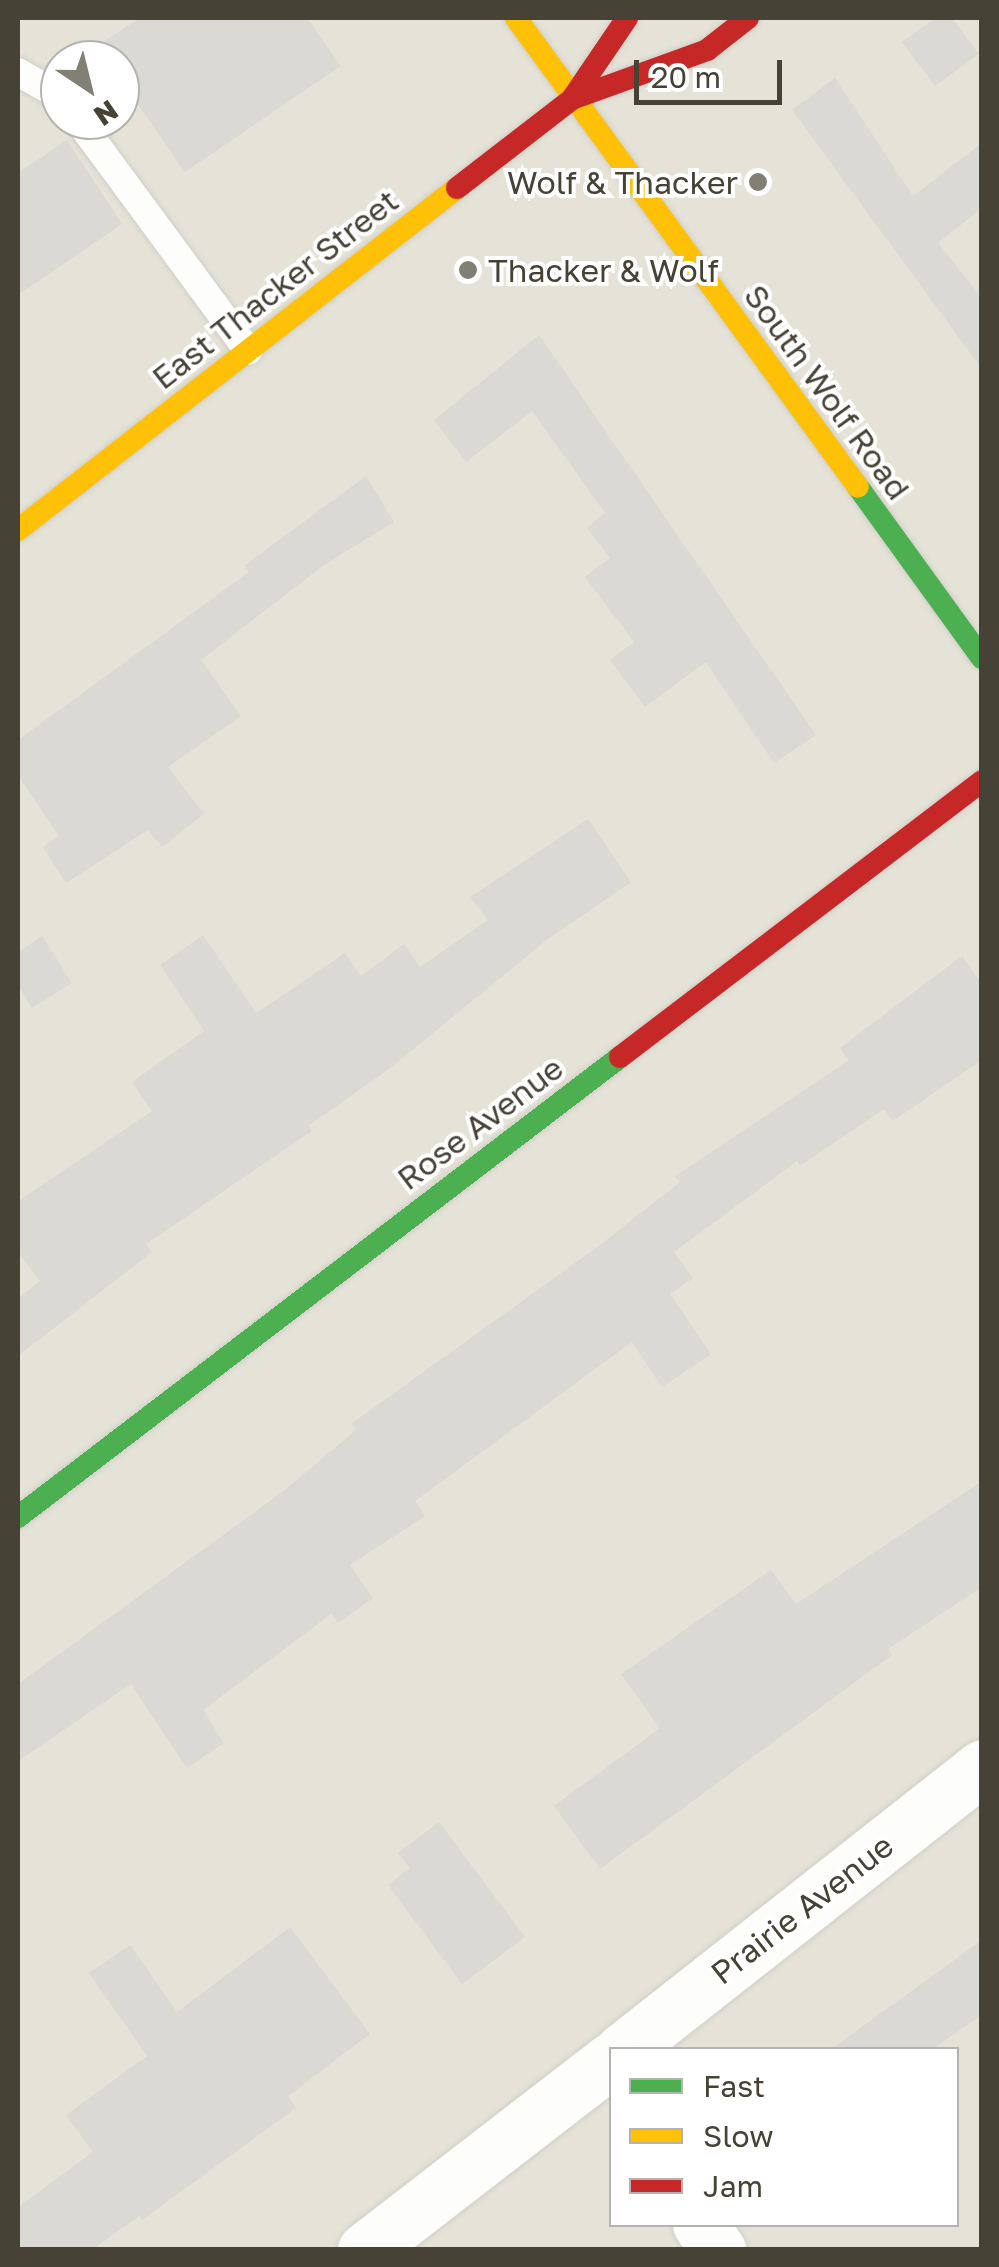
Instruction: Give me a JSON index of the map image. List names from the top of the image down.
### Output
{
  "streets": {
    "street": [
      "East Thacker Street",
      "South Wolf Road",
      "Rose Avenue",
      "Prairie Avenue"
    ]
  },
  "crossings": [
    ["East Thacker Street", "South Wolf Road"]
  ],
  "places": ["Wolf & Thacker", "Thacker & Wolf"],
  "legend": ["Fast", "Slow", "Jam"],
  "scale_bar": "20 m",
  "north": "bottom right"
}
